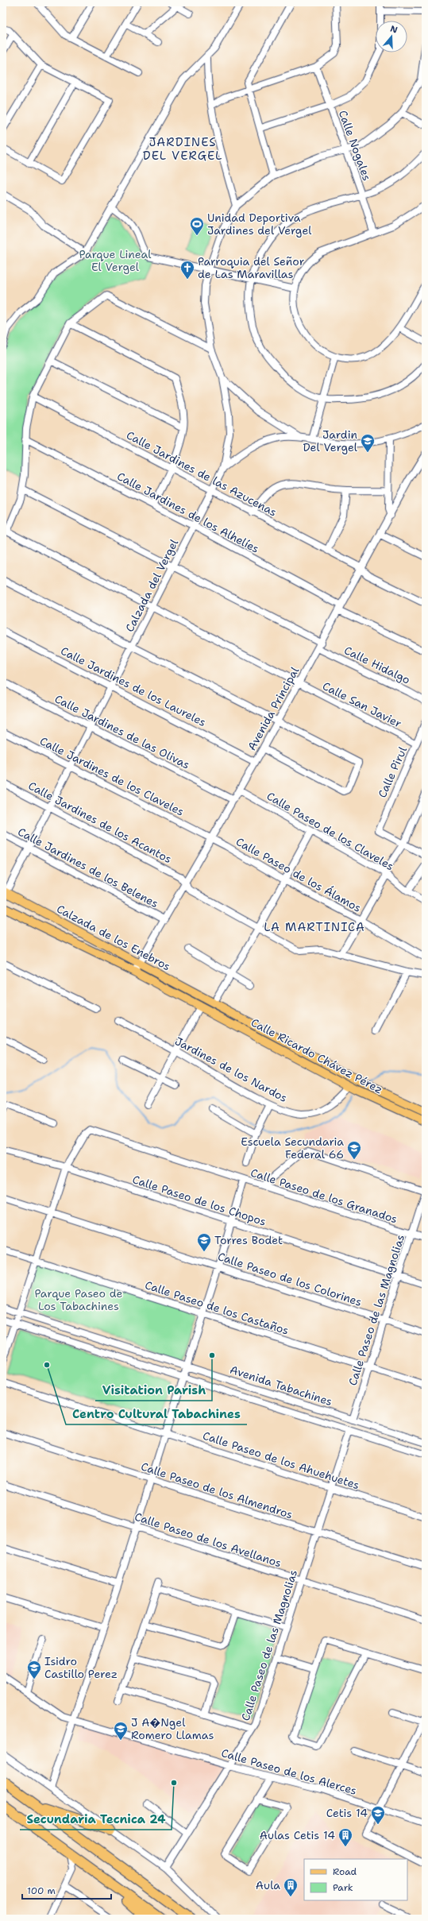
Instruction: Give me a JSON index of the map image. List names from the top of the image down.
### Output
{
  "streets": {
    "main road": ["Calzada de los Enebros", "Calle Ricardo Chávez Pérez"],
    "street": [
      "Calle Nogales",
      "Calle Jardines de las Azucenas",
      "Calle Jardines de los Alhelíes",
      "Calzada del Vergel",
      "Calle Hidalgo",
      "Calle Jardines de los Laureles",
      "Calle San Javier",
      "Avenida Principal",
      "Calle Jardines de las Olivas",
      "Calle Pirul",
      "Calle Jardines de los Claveles",
      "Calle Jardines de los Acantos",
      "Calle Paseo de los Claveles",
      "Calle Jardines de los Belenes",
      "Calle Paseo de los Álamos",
      "Jardines de los Nardos",
      "Calle Paseo de los Granados",
      "Calle Paseo de los Chopos",
      "Calle Paseo de los Colorines",
      "Calle Paseo de los Castaños",
      "Calle Paseo de las Magnolias",
      "Avenida Tabachines",
      "Calle Paseo de los Ahuehuetes",
      "Calle Paseo de los Almendros",
      "Calle Paseo de los Avellanos",
      "Calle Paseo de los Alerces"
    ]
  },
  "crossings": [
    ["Calle Jardines de las Azucenas", "Calzada del Vergel"],
    ["Calle Jardines de las Azucenas", "Avenida Principal"],
    ["Calle Jardines de los Alhelíes", "Calzada del Vergel"],
    ["Calle Jardines de los Alhelíes", "Avenida Principal"],
    ["Calzada del Vergel", "Calle Hidalgo"],
    ["Calzada del Vergel", "Calle Jardines de los Laureles"],
    ["Calzada del Vergel", "Calle San Javier"],
    ["Calzada del Vergel", "Calle Jardines de las Olivas"],
    ["Calzada del Vergel", "Calle Jardines de los Claveles"],
    ["Calzada del Vergel", "Calle Jardines de los Acantos"],
    ["Calzada del Vergel", "Calle Jardines de los Belenes"],
    ["Calzada del Vergel", "Calzada de los Enebros"],
    ["Calle Hidalgo", "Avenida Principal"],
    ["Calle Jardines de los Laureles", "Avenida Principal"],
    ["Calle San Javier", "Avenida Principal"],
    ["Calle San Javier", "Calle Pirul"],
    ["Avenida Principal", "Calle Jardines de las Olivas"],
    ["Avenida Principal", "Calle Jardines de los Claveles"],
    ["Avenida Principal", "Calle Jardines de los Acantos"],
    ["Avenida Principal", "Calle Paseo de los Claveles"],
    ["Avenida Principal", "Calle Jardines de los Belenes"],
    ["Avenida Principal", "Calle Paseo de los Álamos"],
    ["Avenida Principal", "Calzada de los Enebros"],
    ["Calle Jardines de los Claveles", "Calle Paseo de los Álamos"],
    ["Calzada de los Enebros", "Calle Ricardo Chávez Pérez"],
    ["Calle Ricardo Chávez Pérez", "Jardines de los Nardos"],
    ["Calle Paseo de los Granados", "Calle Paseo de los Chopos"],
    ["Calle Paseo de los Granados", "Calle Paseo de las Magnolias"],
    ["Calle Paseo de los Chopos", "Calle Paseo de las Magnolias"],
    ["Calle Paseo de los Colorines", "Calle Paseo de las Magnolias"],
    ["Calle Paseo de los Castaños", "Calle Paseo de las Magnolias"],
    ["Calle Paseo de las Magnolias", "Avenida Tabachines"],
    ["Calle Paseo de las Magnolias", "Calle Paseo de los Ahuehuetes"],
    ["Calle Paseo de las Magnolias", "Calle Paseo de los Almendros"],
    ["Calle Paseo de las Magnolias", "Calle Paseo de los Avellanos"],
    ["Calle Paseo de las Magnolias", "Calle Paseo de los Alerces"]
  ],
  "districts": ["JARDINES DEL VERGEL", "LA MARTINICA"],
  "parks": ["Parque Lineal El Vergel", "Parque Paseo de Los Tabachines"],
  "places": {
    "sports": ["Unidad Deportiva Jardines del Vergel"],
    "church": ["Parroquia del Señor de Las Maravillas"],
    "school or university": [
      "Jardin Del Vergel",
      "Escuela Secundaria Federal 66",
      "Torres Bodet",
      "Isidro Castillo Perez",
      "J A�Ngel Romero Llamas",
      "Cetis 14"
    ],
    "other": ["Visitation Parish", "Centro Cultural Tabachines", "Secundaria Tecnica 24"],
    "building": ["Aulas Cetis 14", "Aula"]
  },
  "legend": ["Road", "Park"],
  "scale_bar": "100 m",
  "north": "top"
}
